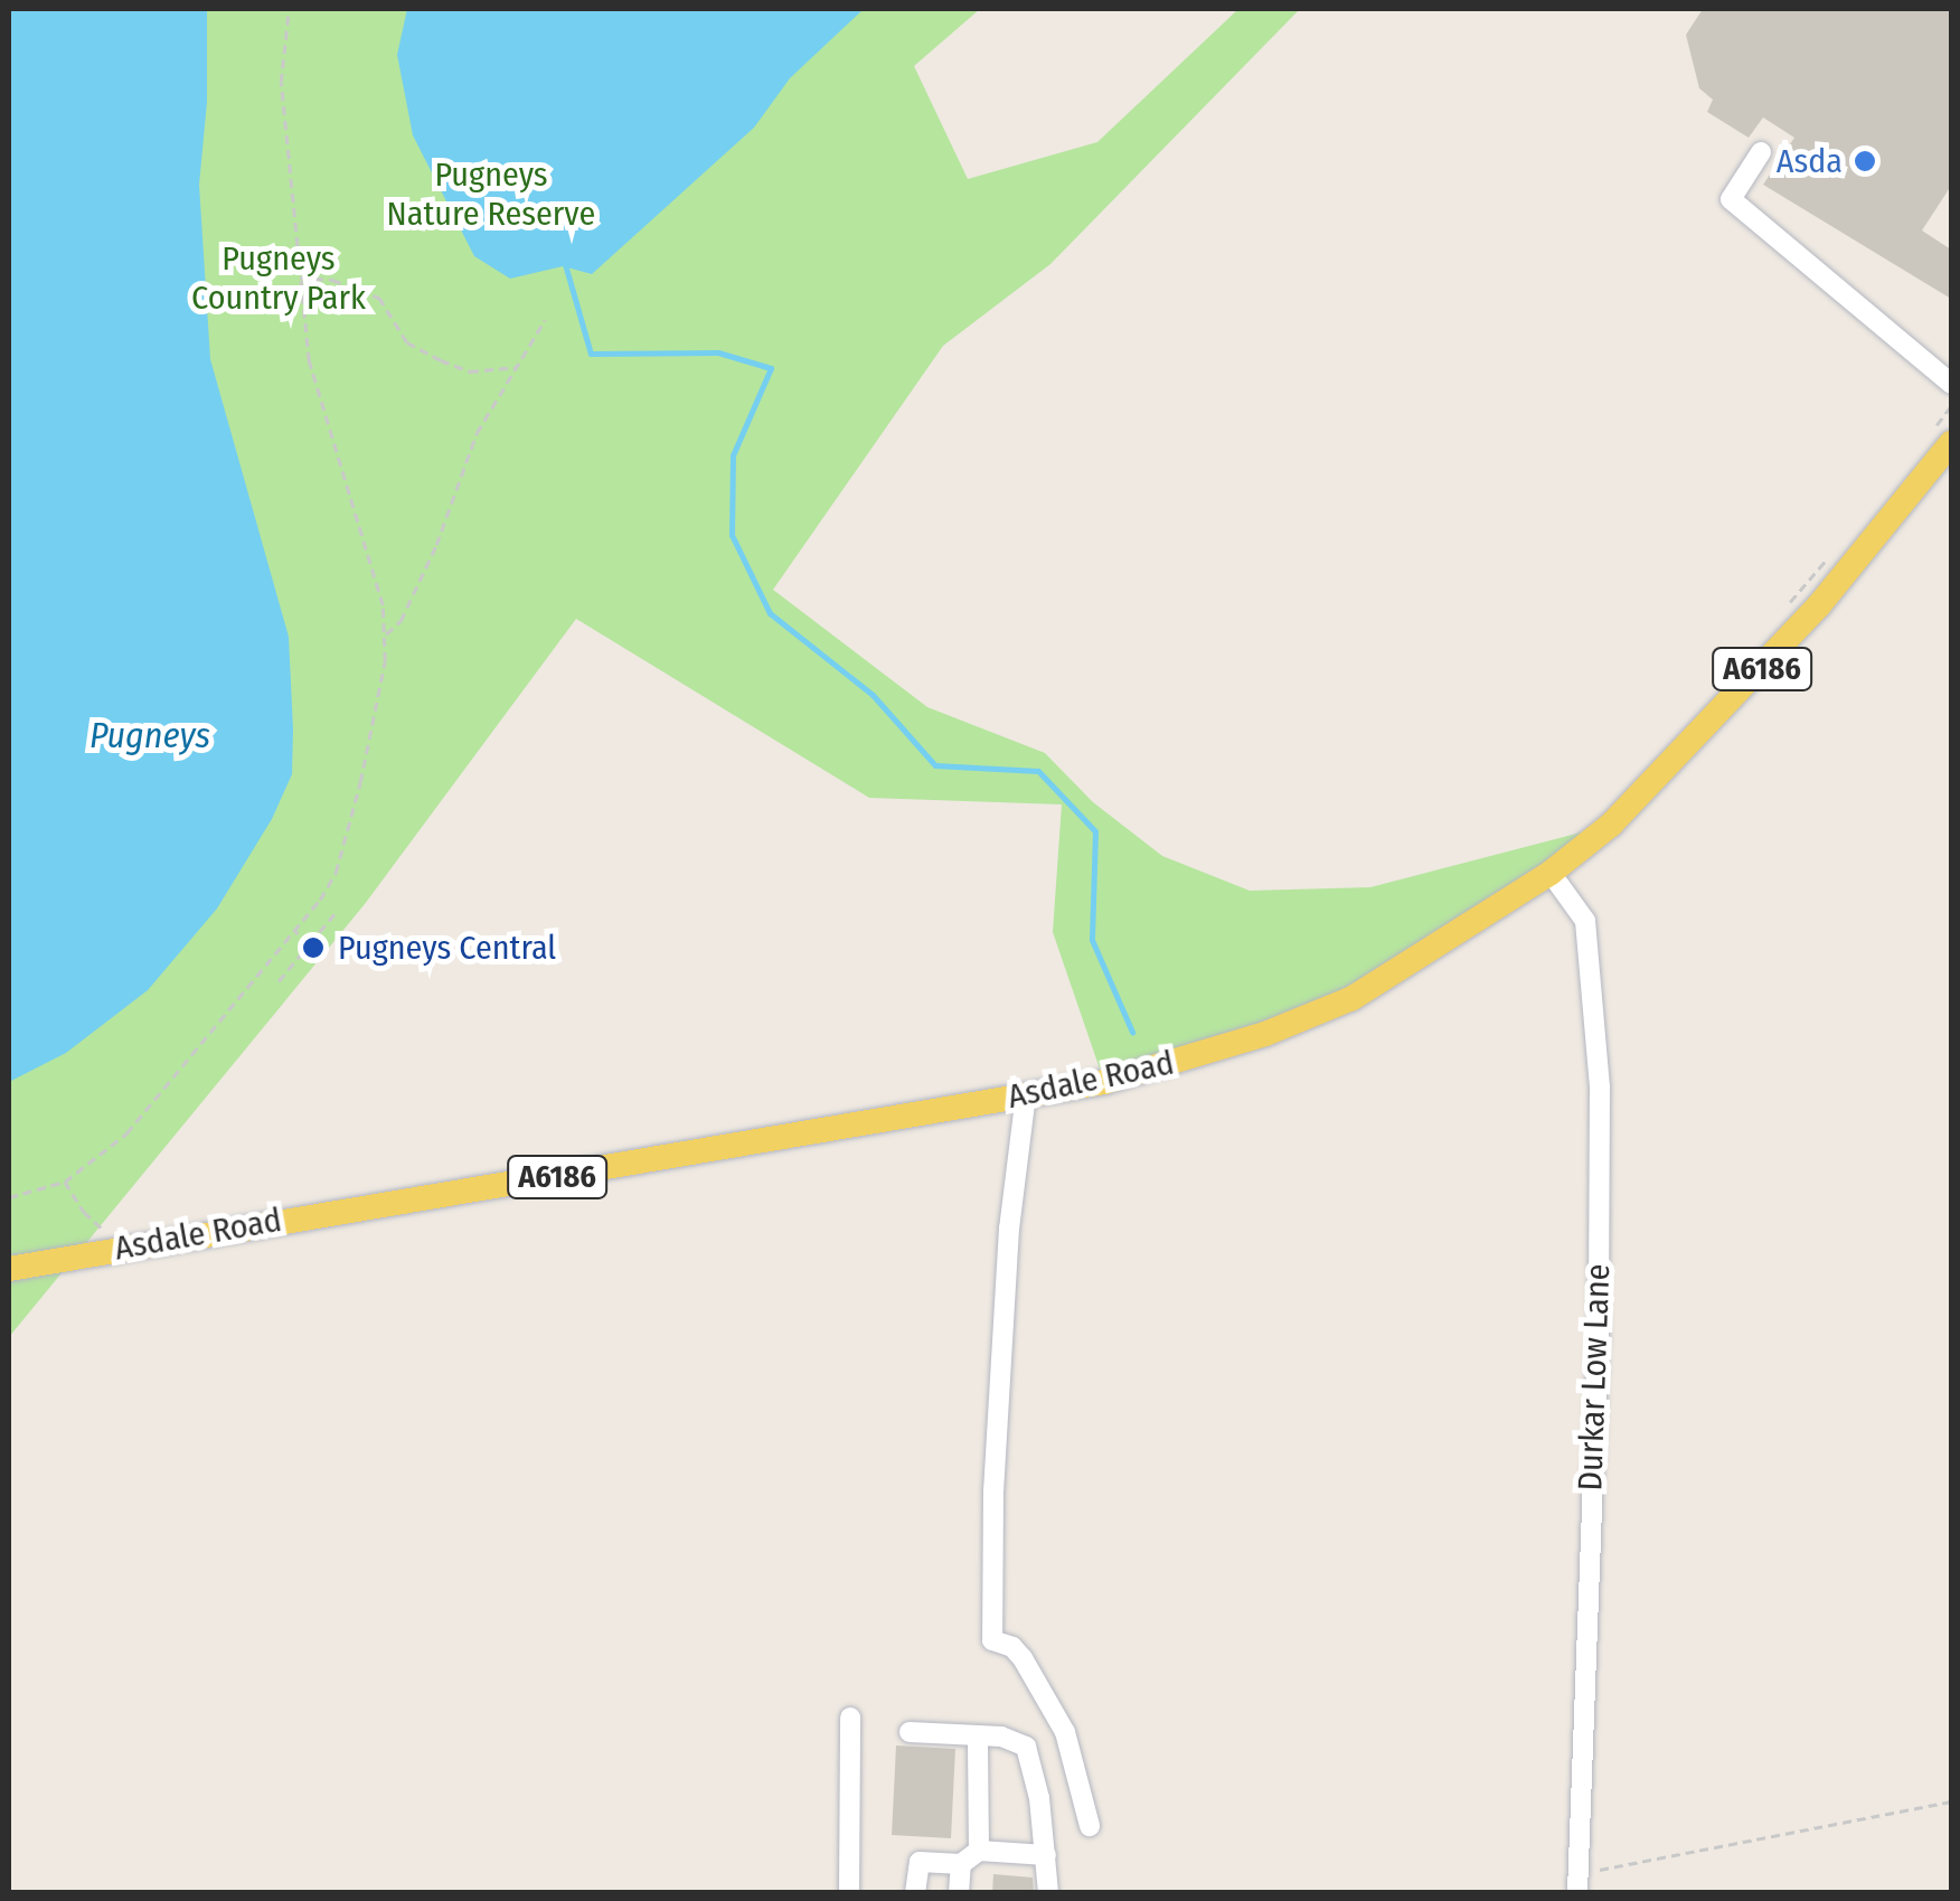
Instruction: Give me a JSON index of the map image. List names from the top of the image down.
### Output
{
  "streets": {
    "main road": ["A6186", "Asdale Road"],
    "street": ["Durkar Low Lane"]
  },
  "crossings": [
    ["Asdale Road", "Durkar Low Lane"]
  ],
  "water": ["Pugneys"],
  "parks": ["Pugneys Nature Reserve", "Pugneys Country Park"],
  "places": ["Asda", "Pugneys Central"]
}
